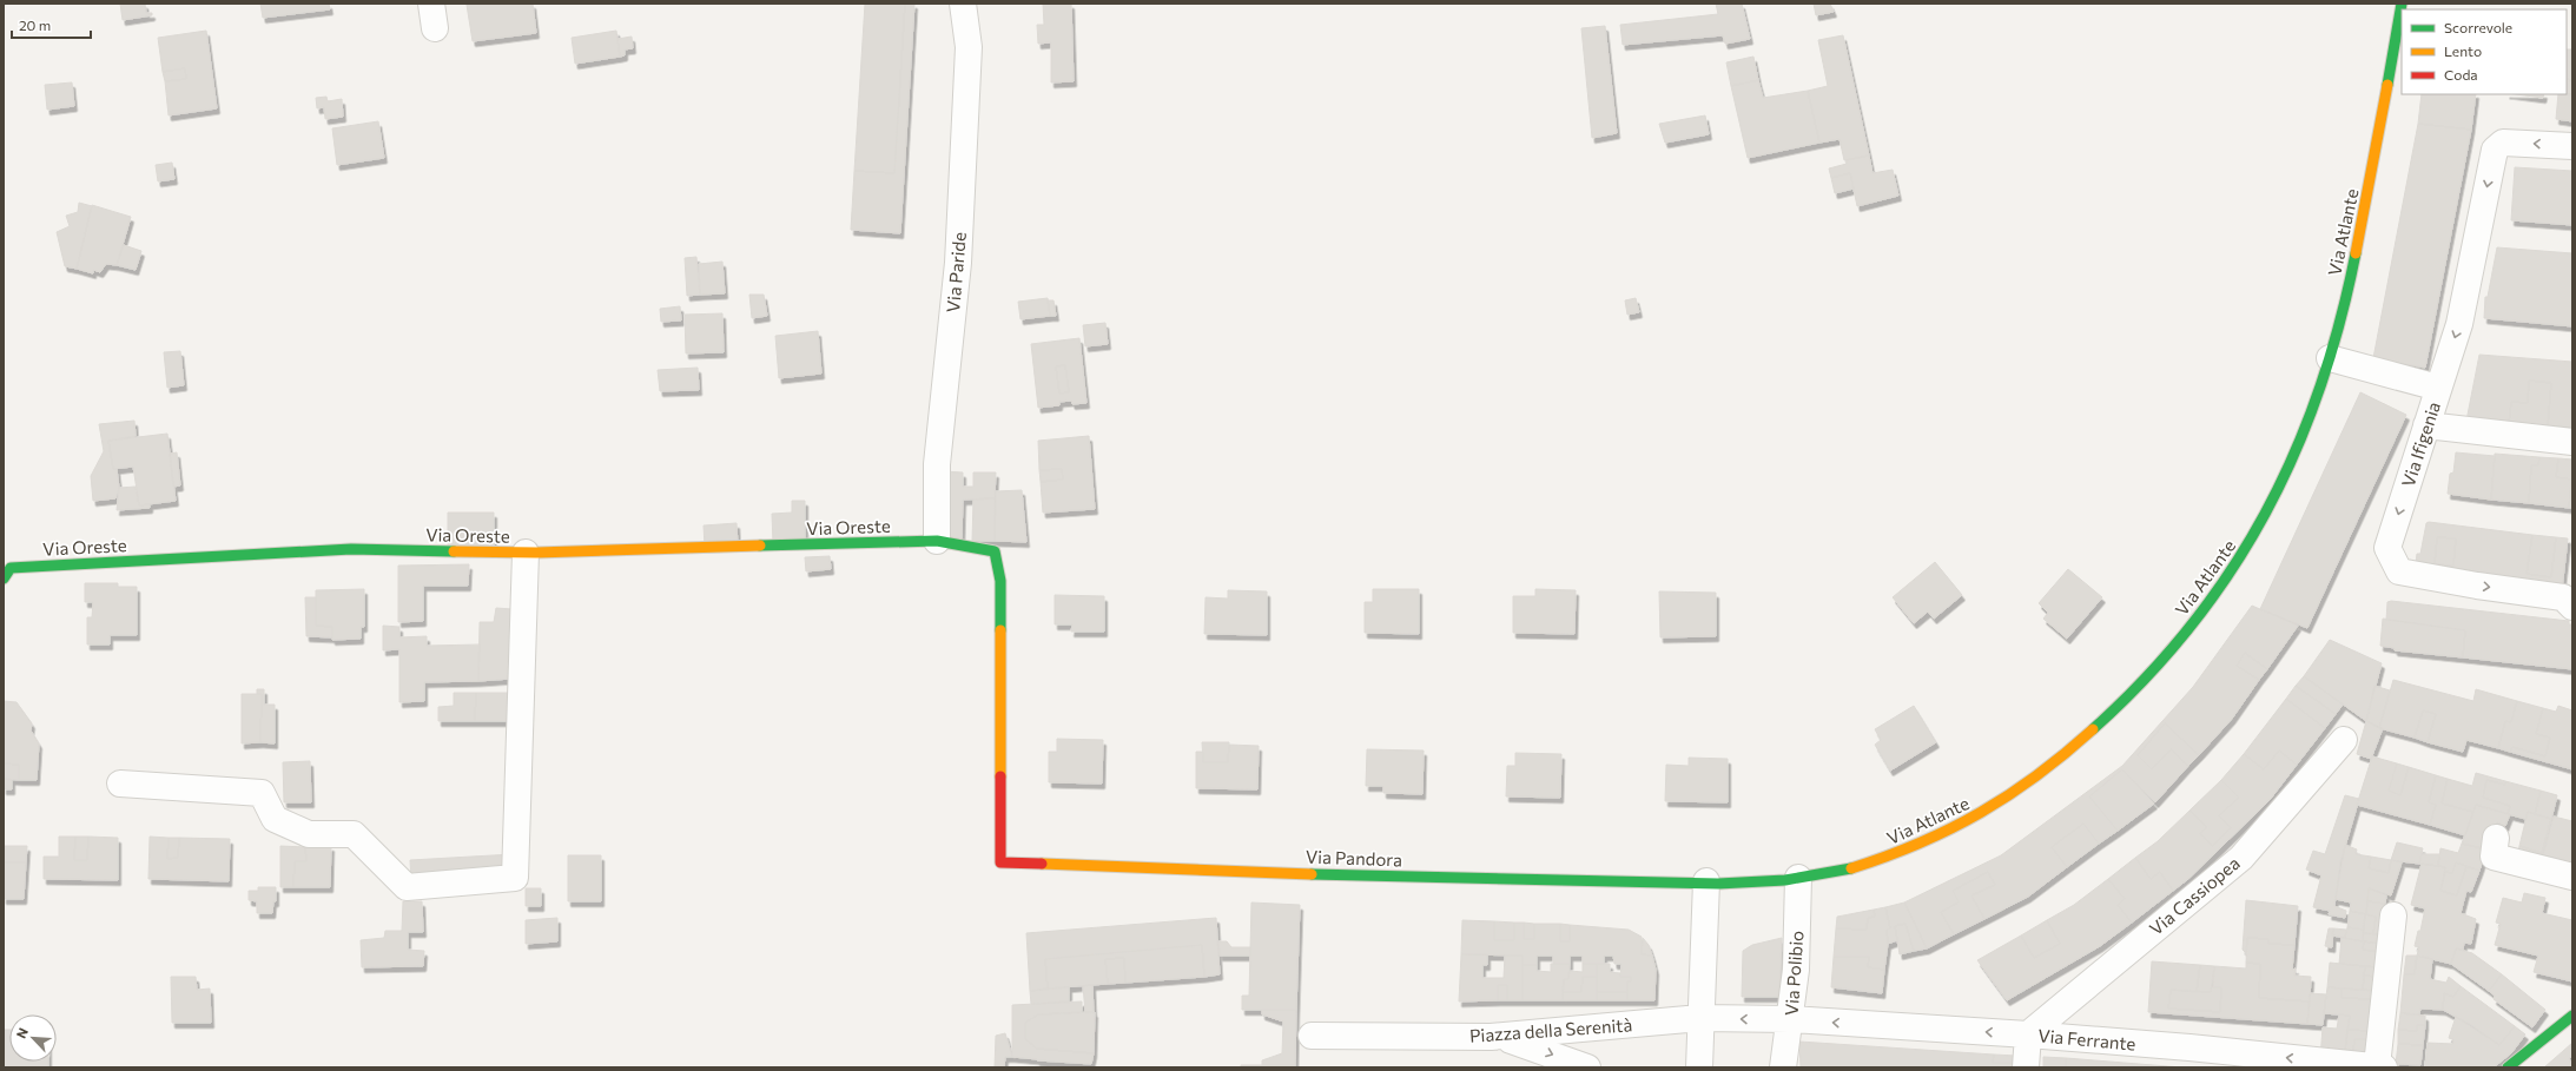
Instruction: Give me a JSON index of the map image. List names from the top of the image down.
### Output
{
  "streets": {
    "street": [
      "Via Atlante",
      "Via Paride",
      "Via Ifigenia",
      "Via Oreste",
      "Via Pandora",
      "Via Cassiopea",
      "Via Polibio",
      "Piazza della Serenità",
      "Via Ferrante"
    ]
  },
  "crossings": [
    ["Via Atlante", "Via Pandora"],
    ["Via Atlante", "Via Polibio"],
    ["Via Paride", "Via Oreste"],
    ["Via Oreste", "Via Pandora"],
    ["Via Cassiopea", "Via Ferrante"],
    ["Via Polibio", "Piazza della Serenità"],
    ["Via Polibio", "Via Ferrante"],
    ["Piazza della Serenità", "Via Ferrante"]
  ],
  "one_way": ["Via Ferrante"],
  "legend": ["Scorrevole", "Lento", "Coda"],
  "scale_bar": "20 m",
  "north": "top left"
}
